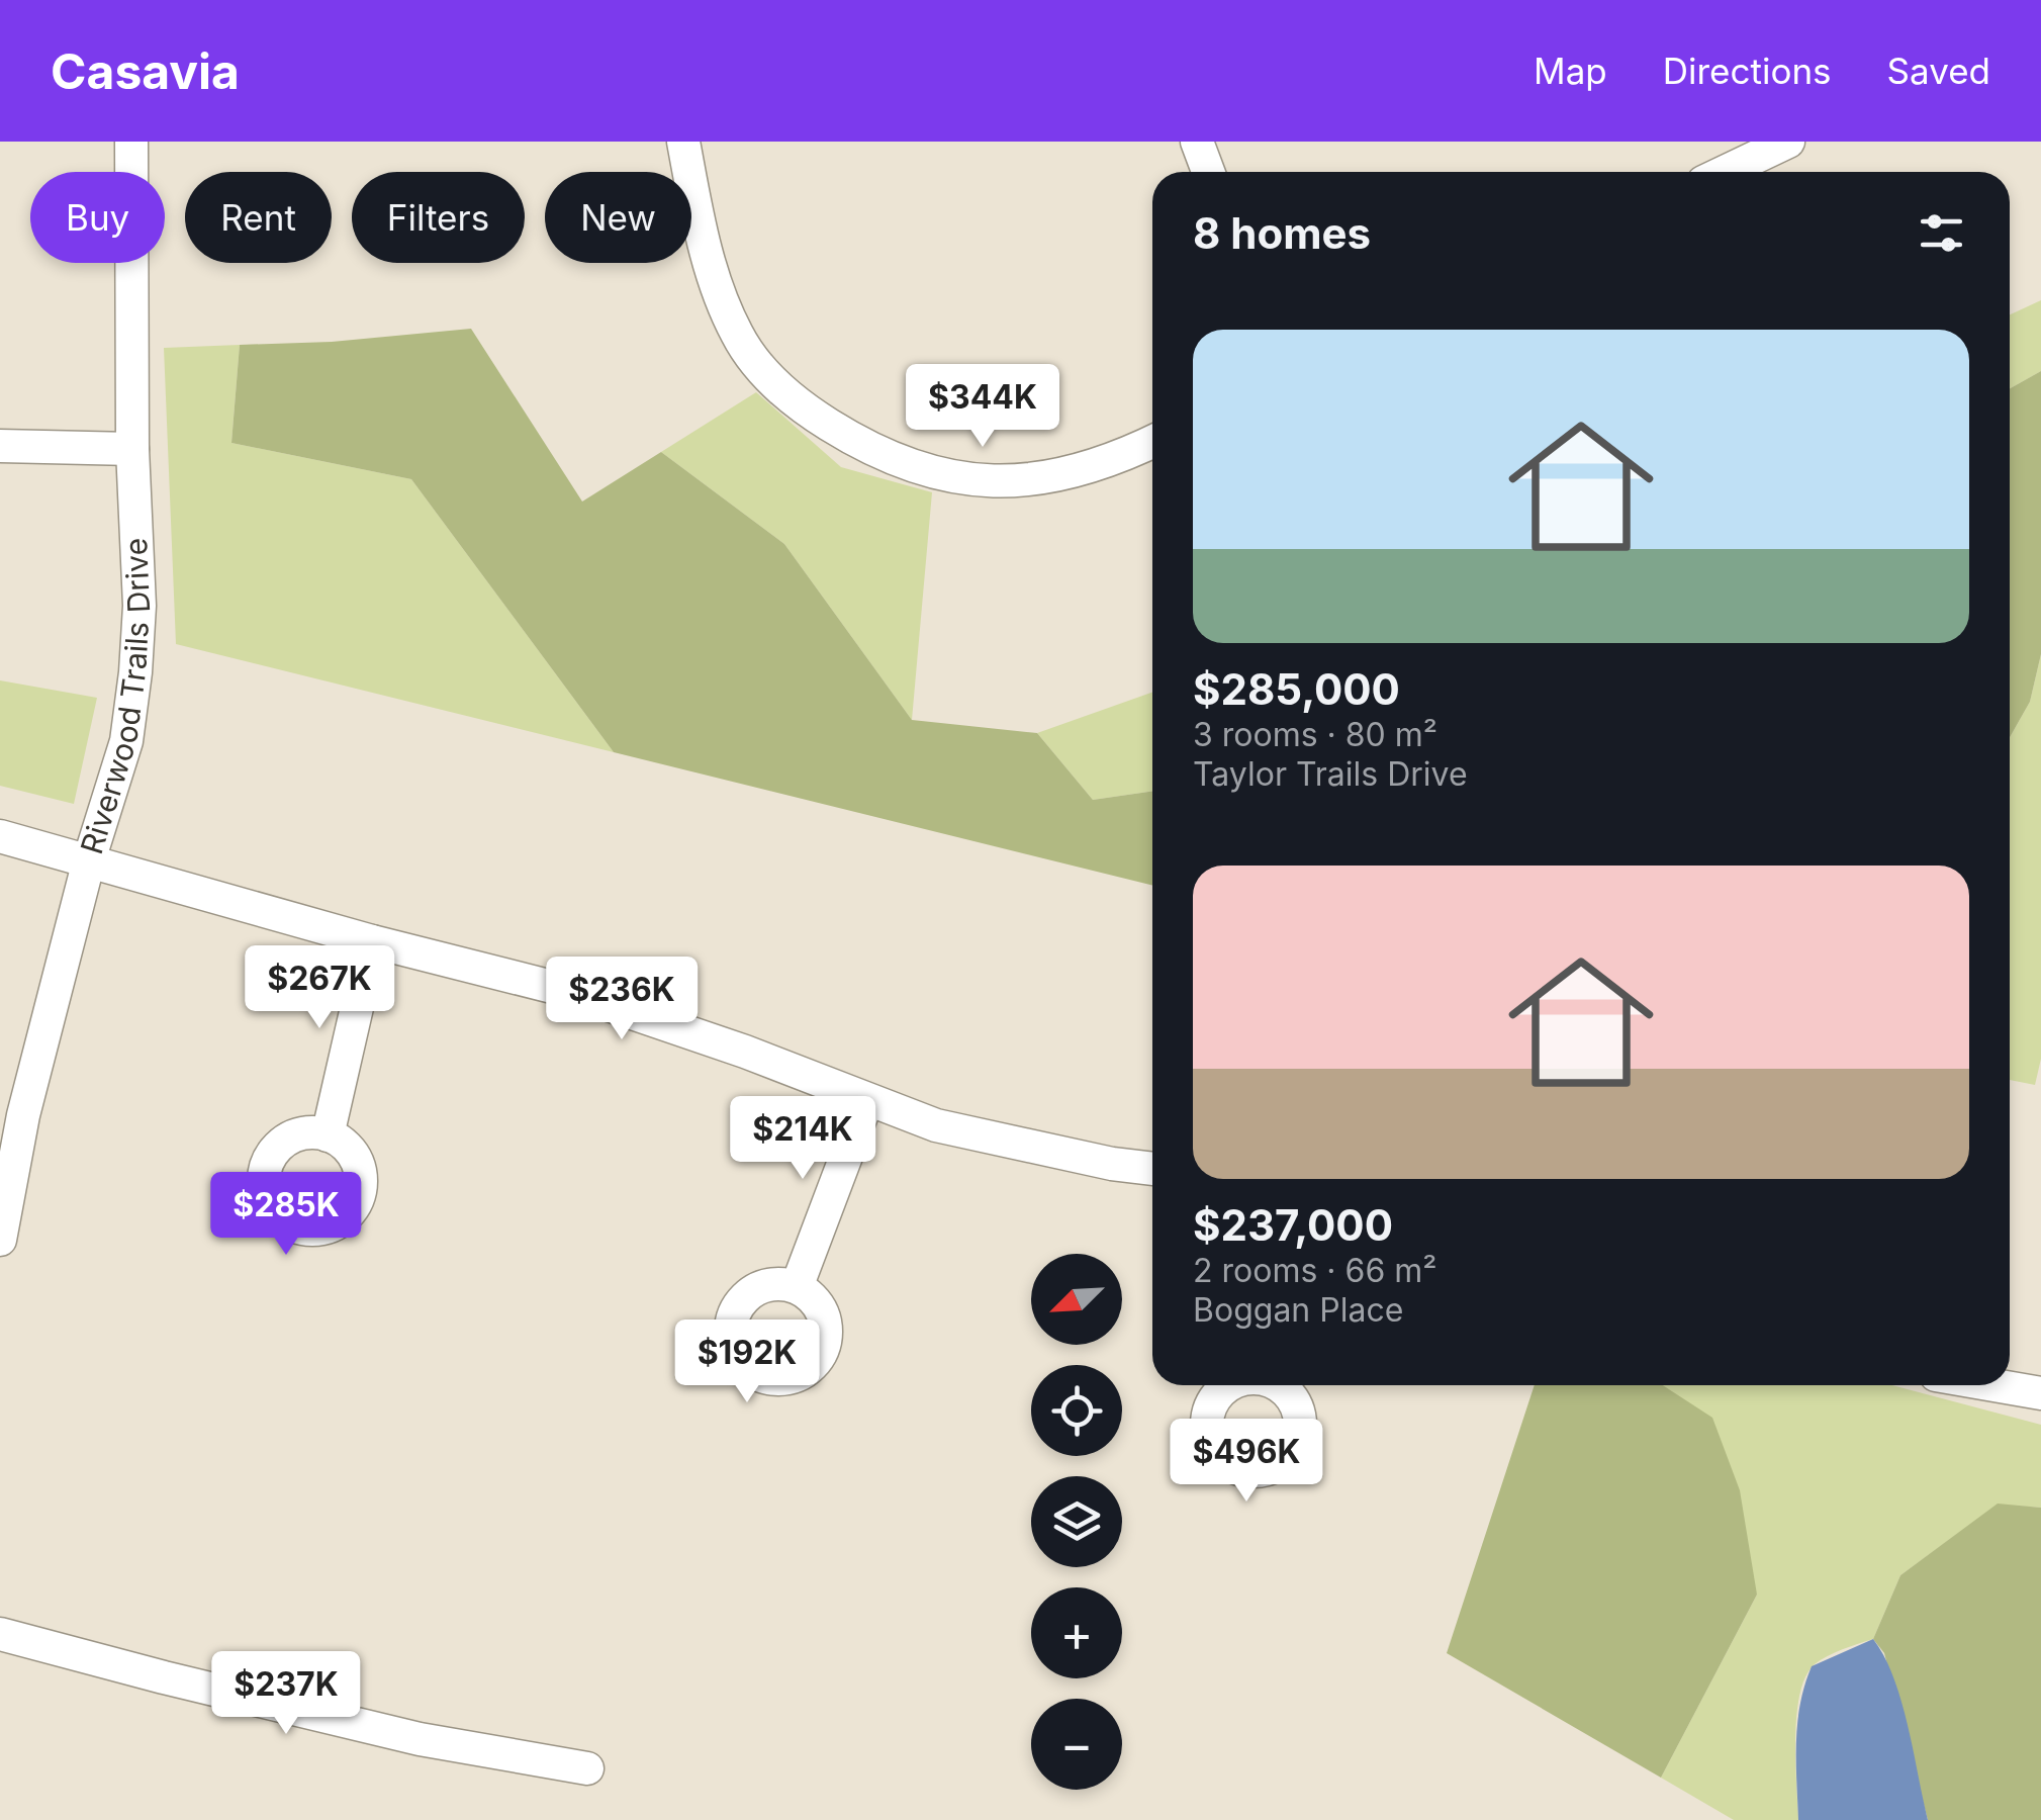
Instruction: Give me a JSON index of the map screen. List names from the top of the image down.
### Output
{
  "streets": {
    "street": ["Riverwood Trails Drive"]
  },
  "north": "bottom left",
  "page": {
    "header": "Casavia",
    "nav": ["Map", "Directions", "Saved"],
    "chip": [
      "Buy",
      "Rent",
      "Filters",
      "New"
    ],
    "heading": "8 homes",
    "list": [
      {
        "name": "$285,000",
        "note": "3 rooms · 80 m² · Taylor Trails Drive"
      },
      {
        "name": "$237,000",
        "note": "2 rooms · 66 m² · Boggan Place"
      }
    ],
    "price": [
      "$344K",
      "$267K",
      "$236K",
      "$214K",
      "$285K",
      "$192K",
      "$496K",
      "$237K"
    ],
    "map_buttons": ["+", "−"]
  }
}
